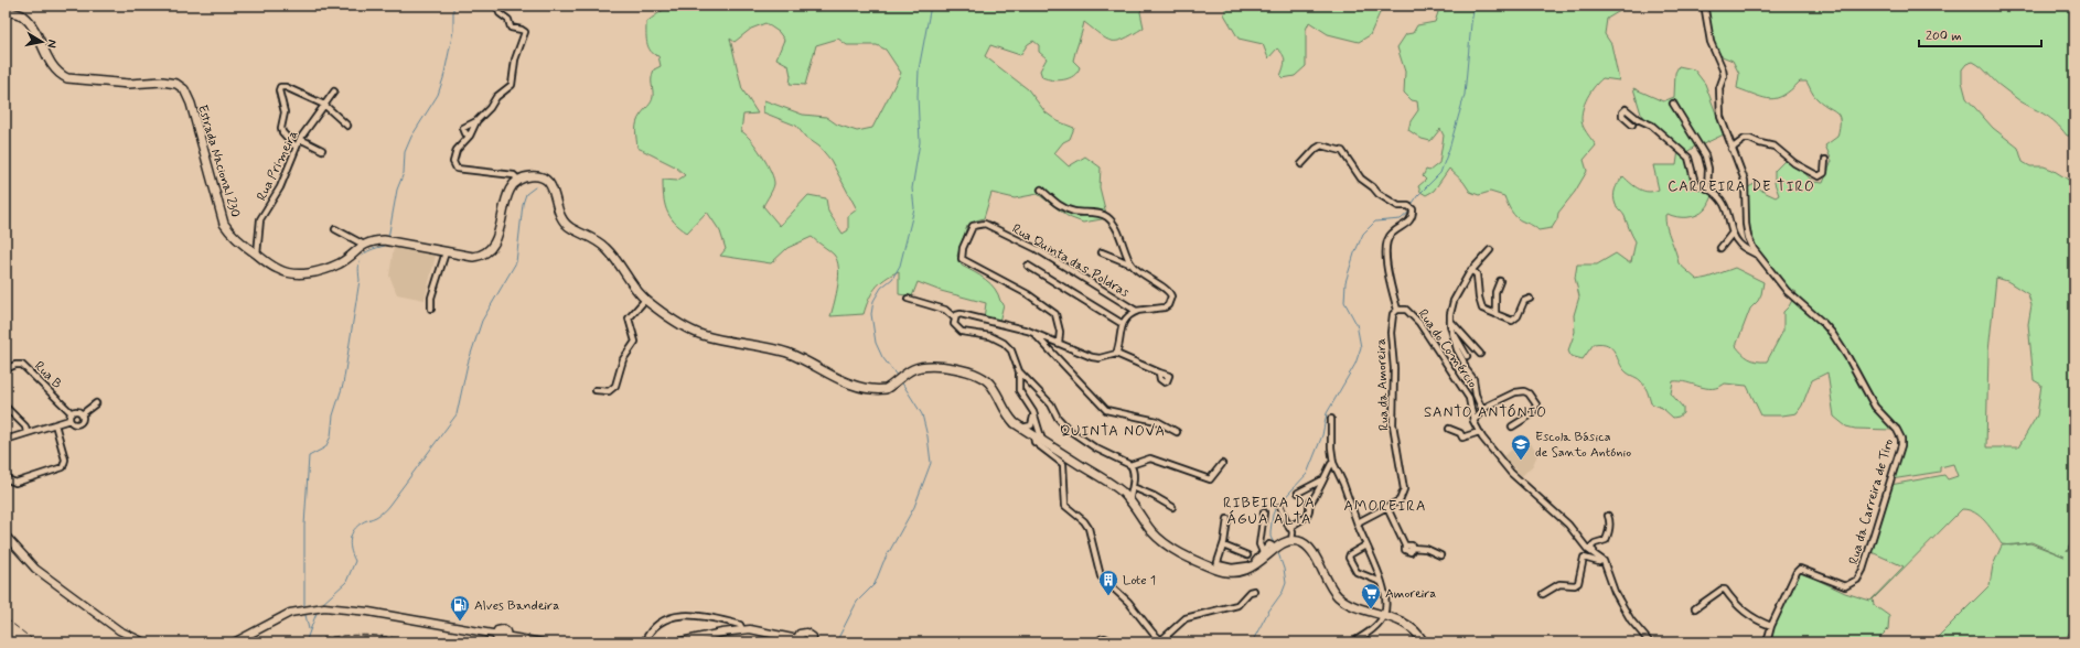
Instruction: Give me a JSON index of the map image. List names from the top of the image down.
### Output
{
  "streets": {
    "main road": ["Estrada Nacional 230"],
    "street": [
      "Rua Primeira",
      "Rua Quinta das Poldras",
      "Rua do Comércio",
      "Rua B",
      "Rua da Amoreira",
      "Rua da Carreira de Tiro"
    ]
  },
  "crossings": [
    ["Estrada Nacional 230", "Rua Primeira"],
    ["Rua do Comércio", "Rua da Amoreira"]
  ],
  "districts": [
    "CARREIRA DE TIRO",
    "SANTO ANTÓNIO",
    "QUINTA NOVA",
    "RIBEIRA DA ÁGUA ALTA",
    "AMOREIRA"
  ],
  "places": {
    "school or university": ["Escola Básica de Santo António"],
    "building": ["Lote 1"],
    "supermarket": ["Amoreira"],
    "fuel station": ["Alves Bandeira"]
  },
  "scale_bar": "200 m",
  "north": "right"
}
